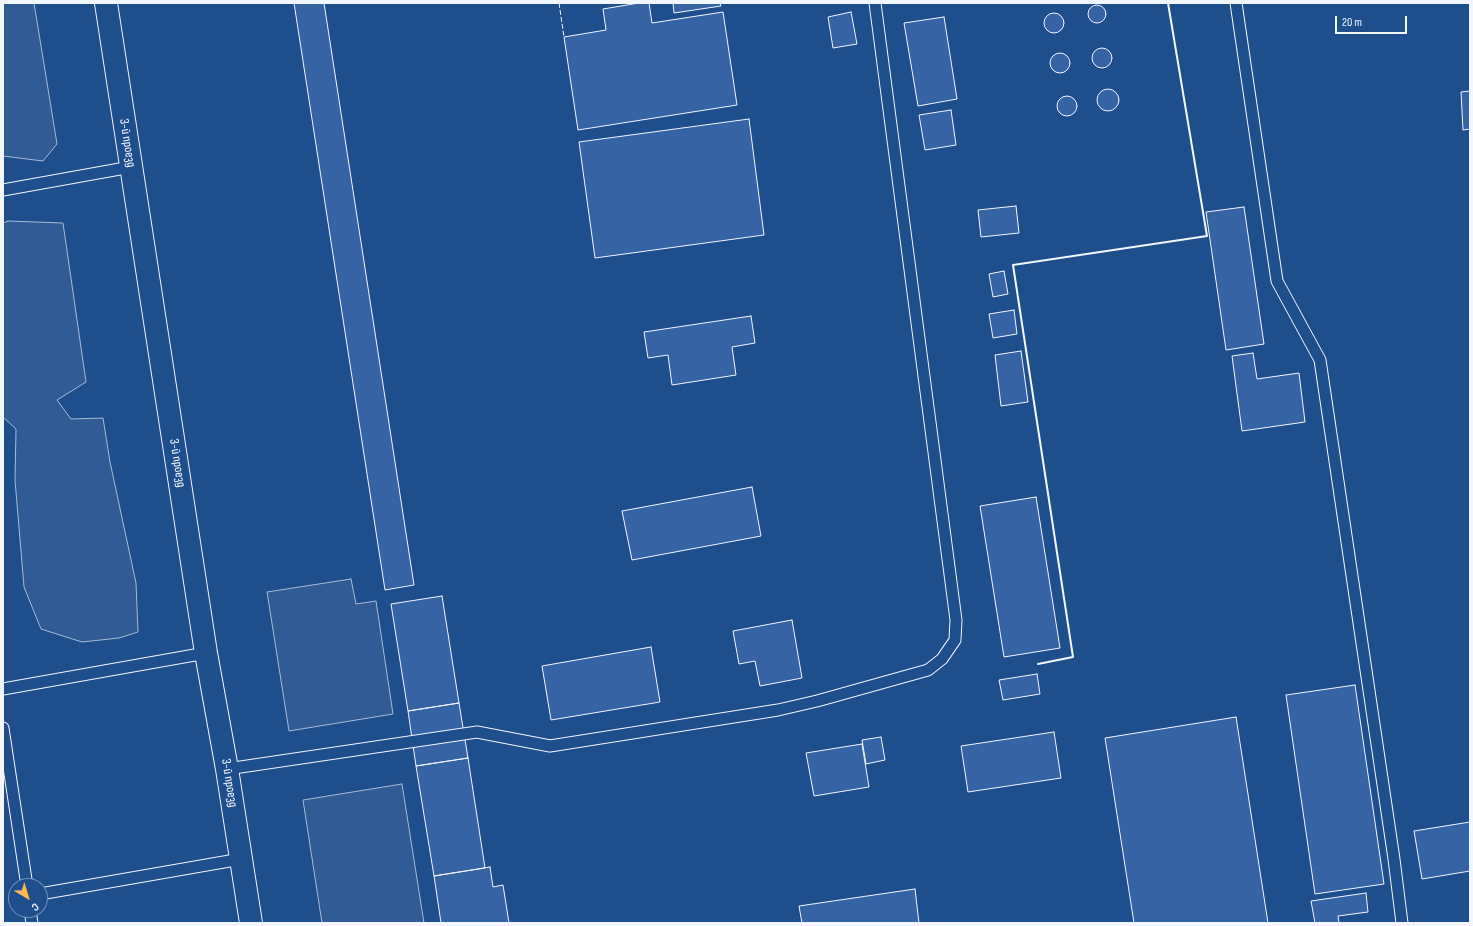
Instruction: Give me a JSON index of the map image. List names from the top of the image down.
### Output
{
  "streets": {
    "street": ["3-й проезд"]
  },
  "scale_bar": "20 m",
  "north": "bottom right"
}
